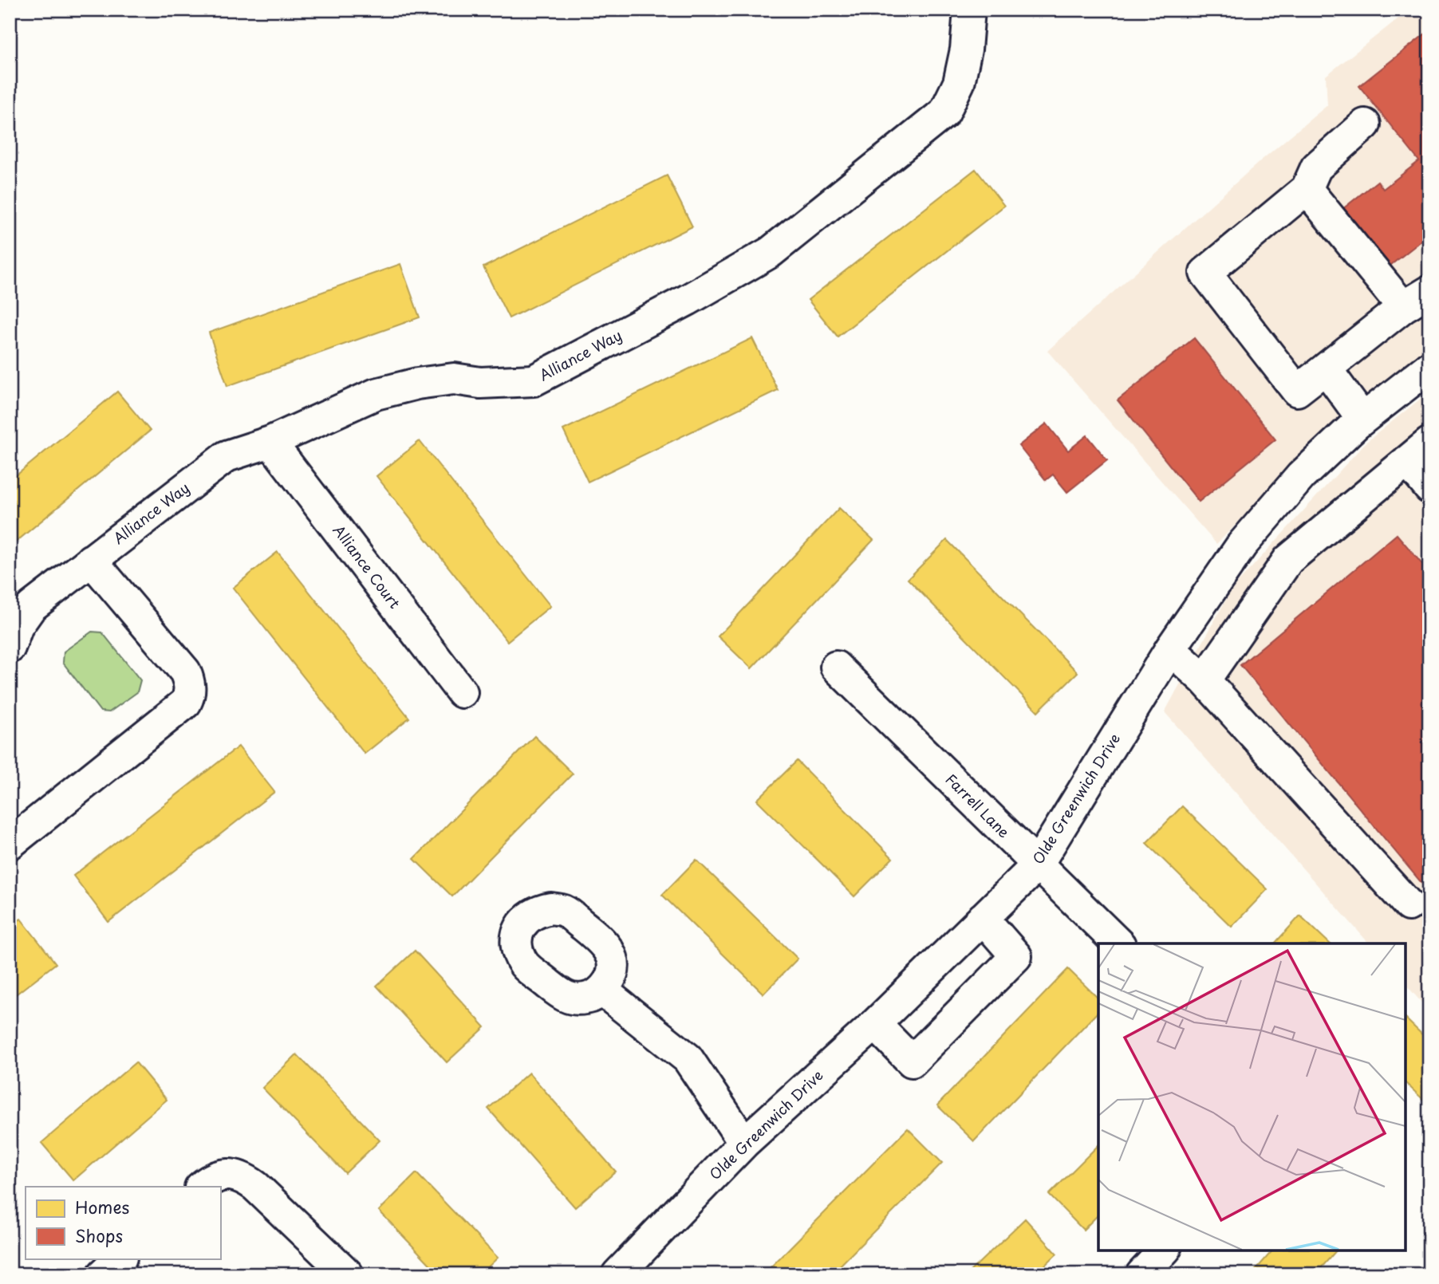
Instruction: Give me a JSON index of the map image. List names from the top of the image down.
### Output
{
  "streets": {
    "street": [
      "Alliance Way",
      "Alliance Court",
      "Olde Greenwich Drive",
      "Farrell Lane"
    ]
  },
  "crossings": [
    ["Alliance Way", "Alliance Court"],
    ["Olde Greenwich Drive", "Farrell Lane"]
  ],
  "legend": ["Homes", "Shops"]
}
